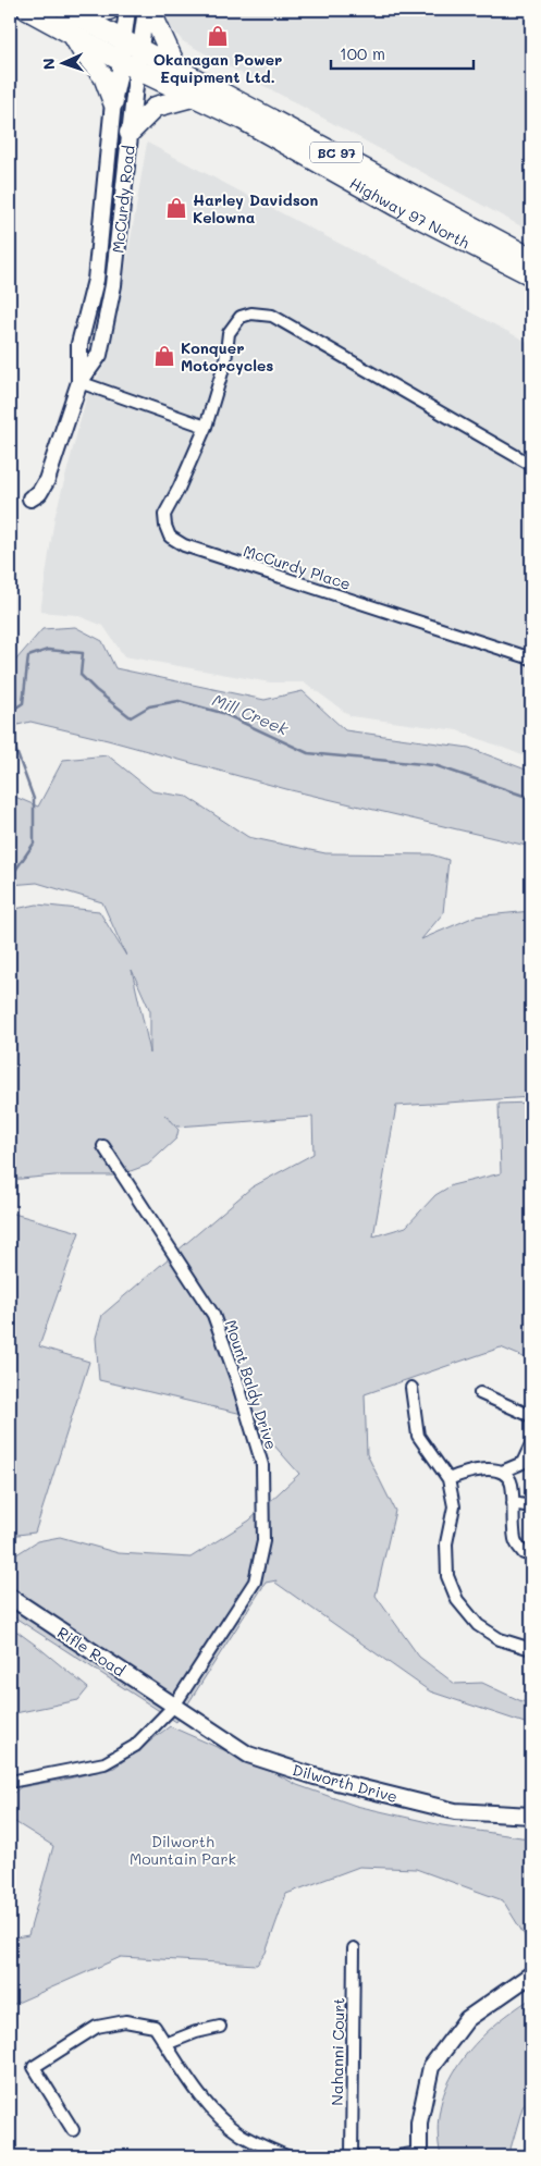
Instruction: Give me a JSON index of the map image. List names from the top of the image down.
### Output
{
  "streets": {
    "highway": ["BC 97", "Highway 97 North"],
    "street": [
      "McCurdy Road",
      "McCurdy Place",
      "Mount Baldy Drive",
      "Rifle Road",
      "Dilworth Drive",
      "Nahanni Court"
    ]
  },
  "crossings": [
    ["McCurdy Road", "Highway 97 North"],
    ["Mount Baldy Drive", "Rifle Road"],
    ["Mount Baldy Drive", "Dilworth Drive"],
    ["Rifle Road", "Dilworth Drive"]
  ],
  "water": ["Mill Creek"],
  "parks": ["Dilworth Mountain Park"],
  "places": {
    "shop": ["Okanagan Power Equipment Ltd.", "Harley Davidson Kelowna", "Konquer Motorcycles"]
  },
  "scale_bar": "100 m",
  "north": "left"
}
